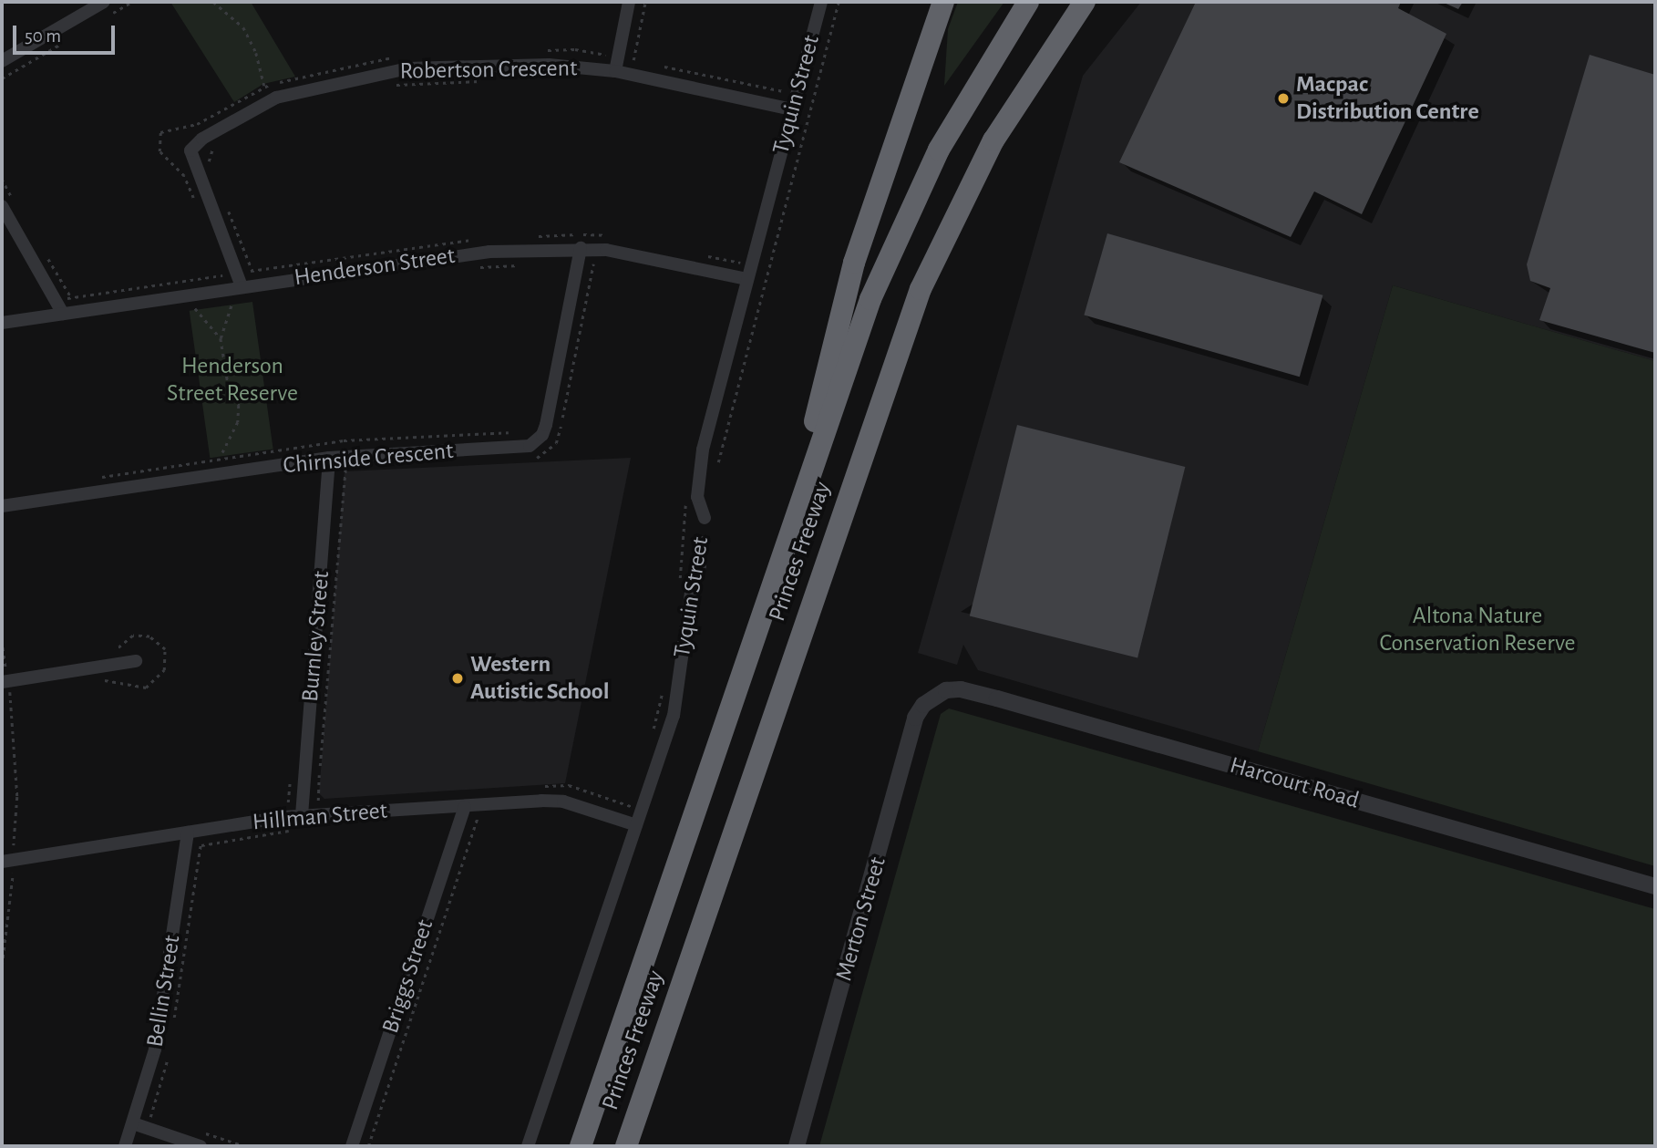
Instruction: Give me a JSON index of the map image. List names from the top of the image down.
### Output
{
  "streets": {
    "highway": ["Princes Freeway"],
    "street": [
      "Robertson Crescent",
      "Tyquin Street",
      "Henderson Street",
      "Chirnside Crescent",
      "Burnley Street",
      "Harcourt Road",
      "Hillman Street",
      "Merton Street",
      "Briggs Street",
      "Bellin Street"
    ]
  },
  "crossings": [
    ["Robertson Crescent", "Tyquin Street"],
    ["Robertson Crescent", "Henderson Street"],
    ["Tyquin Street", "Henderson Street"],
    ["Tyquin Street", "Hillman Street"],
    ["Henderson Street", "Chirnside Crescent"],
    ["Chirnside Crescent", "Burnley Street"],
    ["Burnley Street", "Hillman Street"],
    ["Harcourt Road", "Merton Street"],
    ["Hillman Street", "Briggs Street"],
    ["Hillman Street", "Bellin Street"]
  ],
  "parks": ["Henderson Street Reserve", "Altona Nature Conservation Reserve"],
  "places": ["Macpac Distribution Centre", "Western Autistic School"],
  "scale_bar": "50 m"
}
